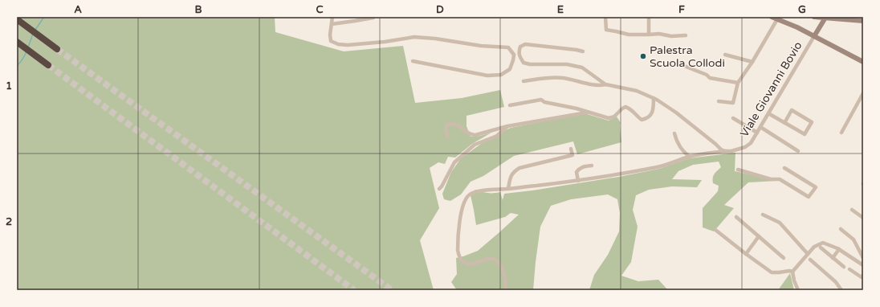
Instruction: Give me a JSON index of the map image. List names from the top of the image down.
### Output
{
  "streets": {
    "main road": ["Viale Giovanni Bovio"]
  },
  "places": ["Palestra Scuola Collodi"],
  "grid": {
    "columns": [
      "A",
      "B",
      "C",
      "D",
      "E",
      "F",
      "G"
    ],
    "rows": ["1", "2"]
  }
}
